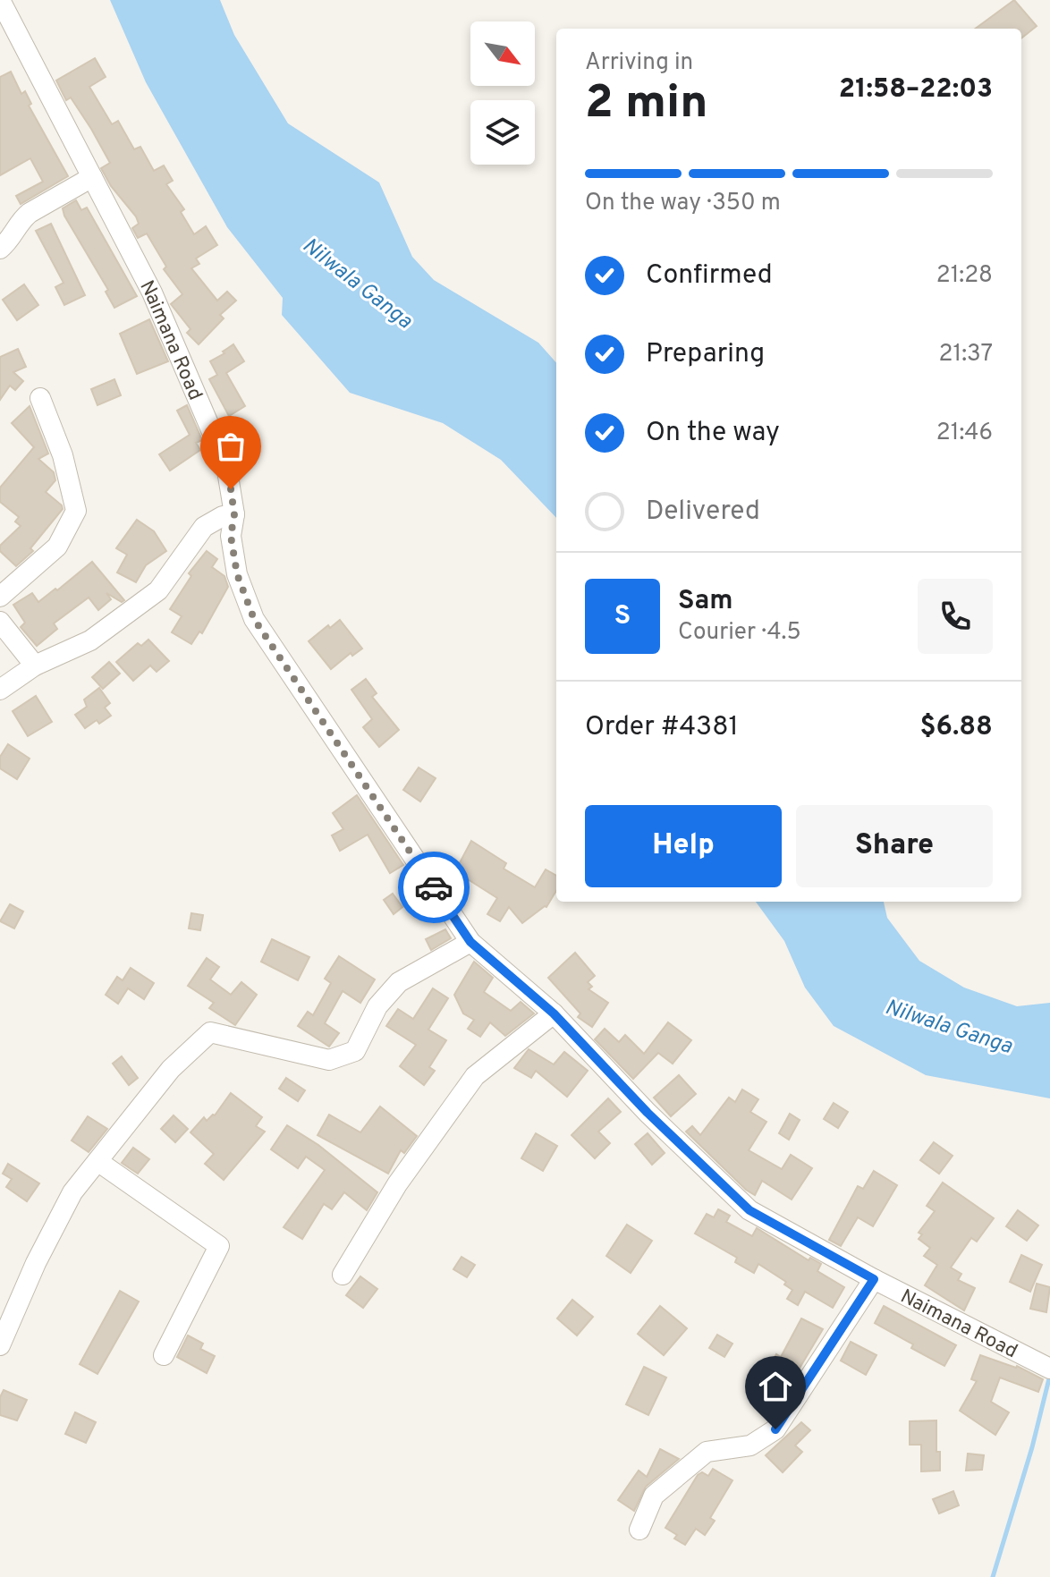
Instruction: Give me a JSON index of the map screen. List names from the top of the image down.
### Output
{
  "streets": {
    "street": ["Naimana Road"]
  },
  "water": ["Nilwala Ganga"],
  "north": "bottom right",
  "page": {
    "heading": ["2 min", "Arriving in", "21:58–22:03"],
    "panel": [
      "Sam",
      "Courier · 4.5",
      "Order #4381",
      "$6.88"
    ],
    "bar": "On the way · 350 m",
    "list": [
      ["Confirmed", "21:28"],
      ["Preparing", "21:37"],
      ["On the way", "21:46"],
      "Delivered"
    ],
    "round": "S",
    "buttons": ["Help", "Share"]
  }
}
